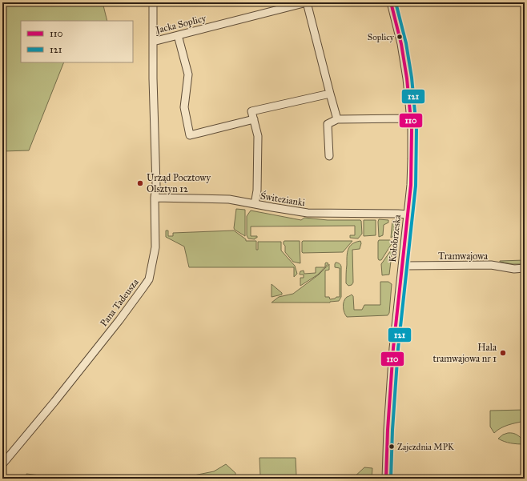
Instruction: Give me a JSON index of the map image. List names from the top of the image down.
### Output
{
  "streets": {
    "street": [
      "Jacka Soplicy",
      "Świtezianki",
      "Kołobrzeska",
      "Tramwajowa",
      "Pana Tadeusza"
    ]
  },
  "crossings": [
    ["Jacka Soplicy", "Pana Tadeusza"],
    ["Świtezianki", "Kołobrzeska"],
    ["Świtezianki", "Pana Tadeusza"],
    ["Kołobrzeska", "Tramwajowa"]
  ],
  "places": [
    "Soplicy",
    "Urząd Pocztowy Olsztyn 12",
    "Hala tramwajowa nr 1",
    "Zajezdnia MPK"
  ],
  "lines": ["transit line 110", "transit line 121"],
  "legend": ["110", "121"]
}
